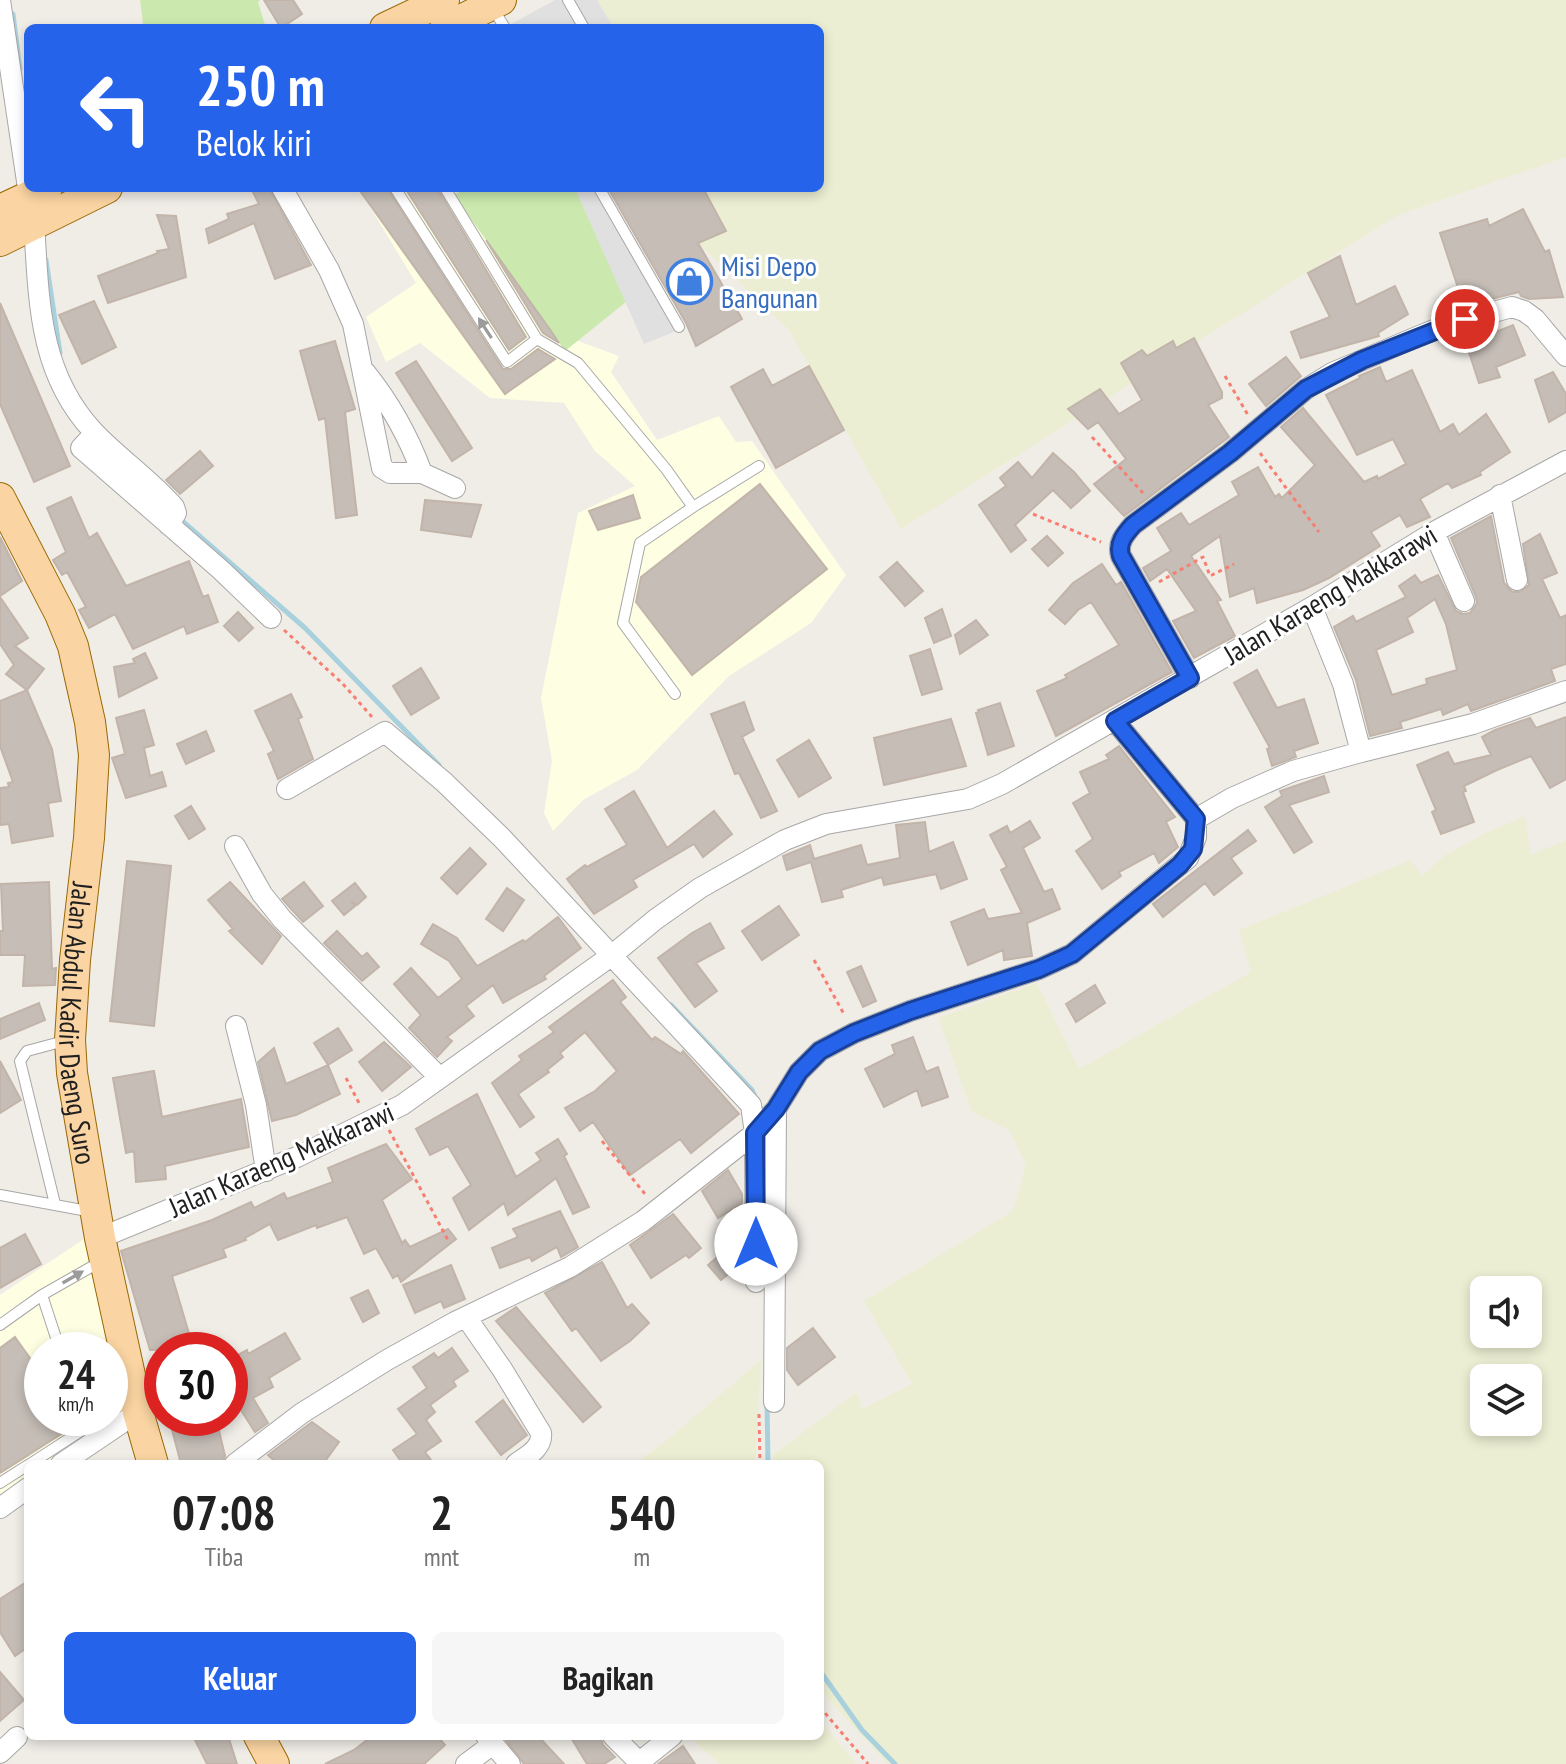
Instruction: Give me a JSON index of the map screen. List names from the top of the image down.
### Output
{
  "streets": {
    "main road": ["Jalan Abdul Kadir Daeng Suro"],
    "street": ["Jalan Karaeng Makkarawi"]
  },
  "crossings": [
    ["Jalan Karaeng Makkarawi", "Jalan Abdul Kadir Daeng Suro"]
  ],
  "places": {
    "shop": ["Misi Depo Bangunan"]
  },
  "page": {
    "turn": ["250 m", "Belok kiri"],
    "speed": "24 km/h",
    "limit": "30",
    "eta": [
      "07:08",
      "Tiba",
      "2",
      "mnt",
      "540",
      "m"
    ],
    "buttons": ["Keluar", "Bagikan"]
  }
}
